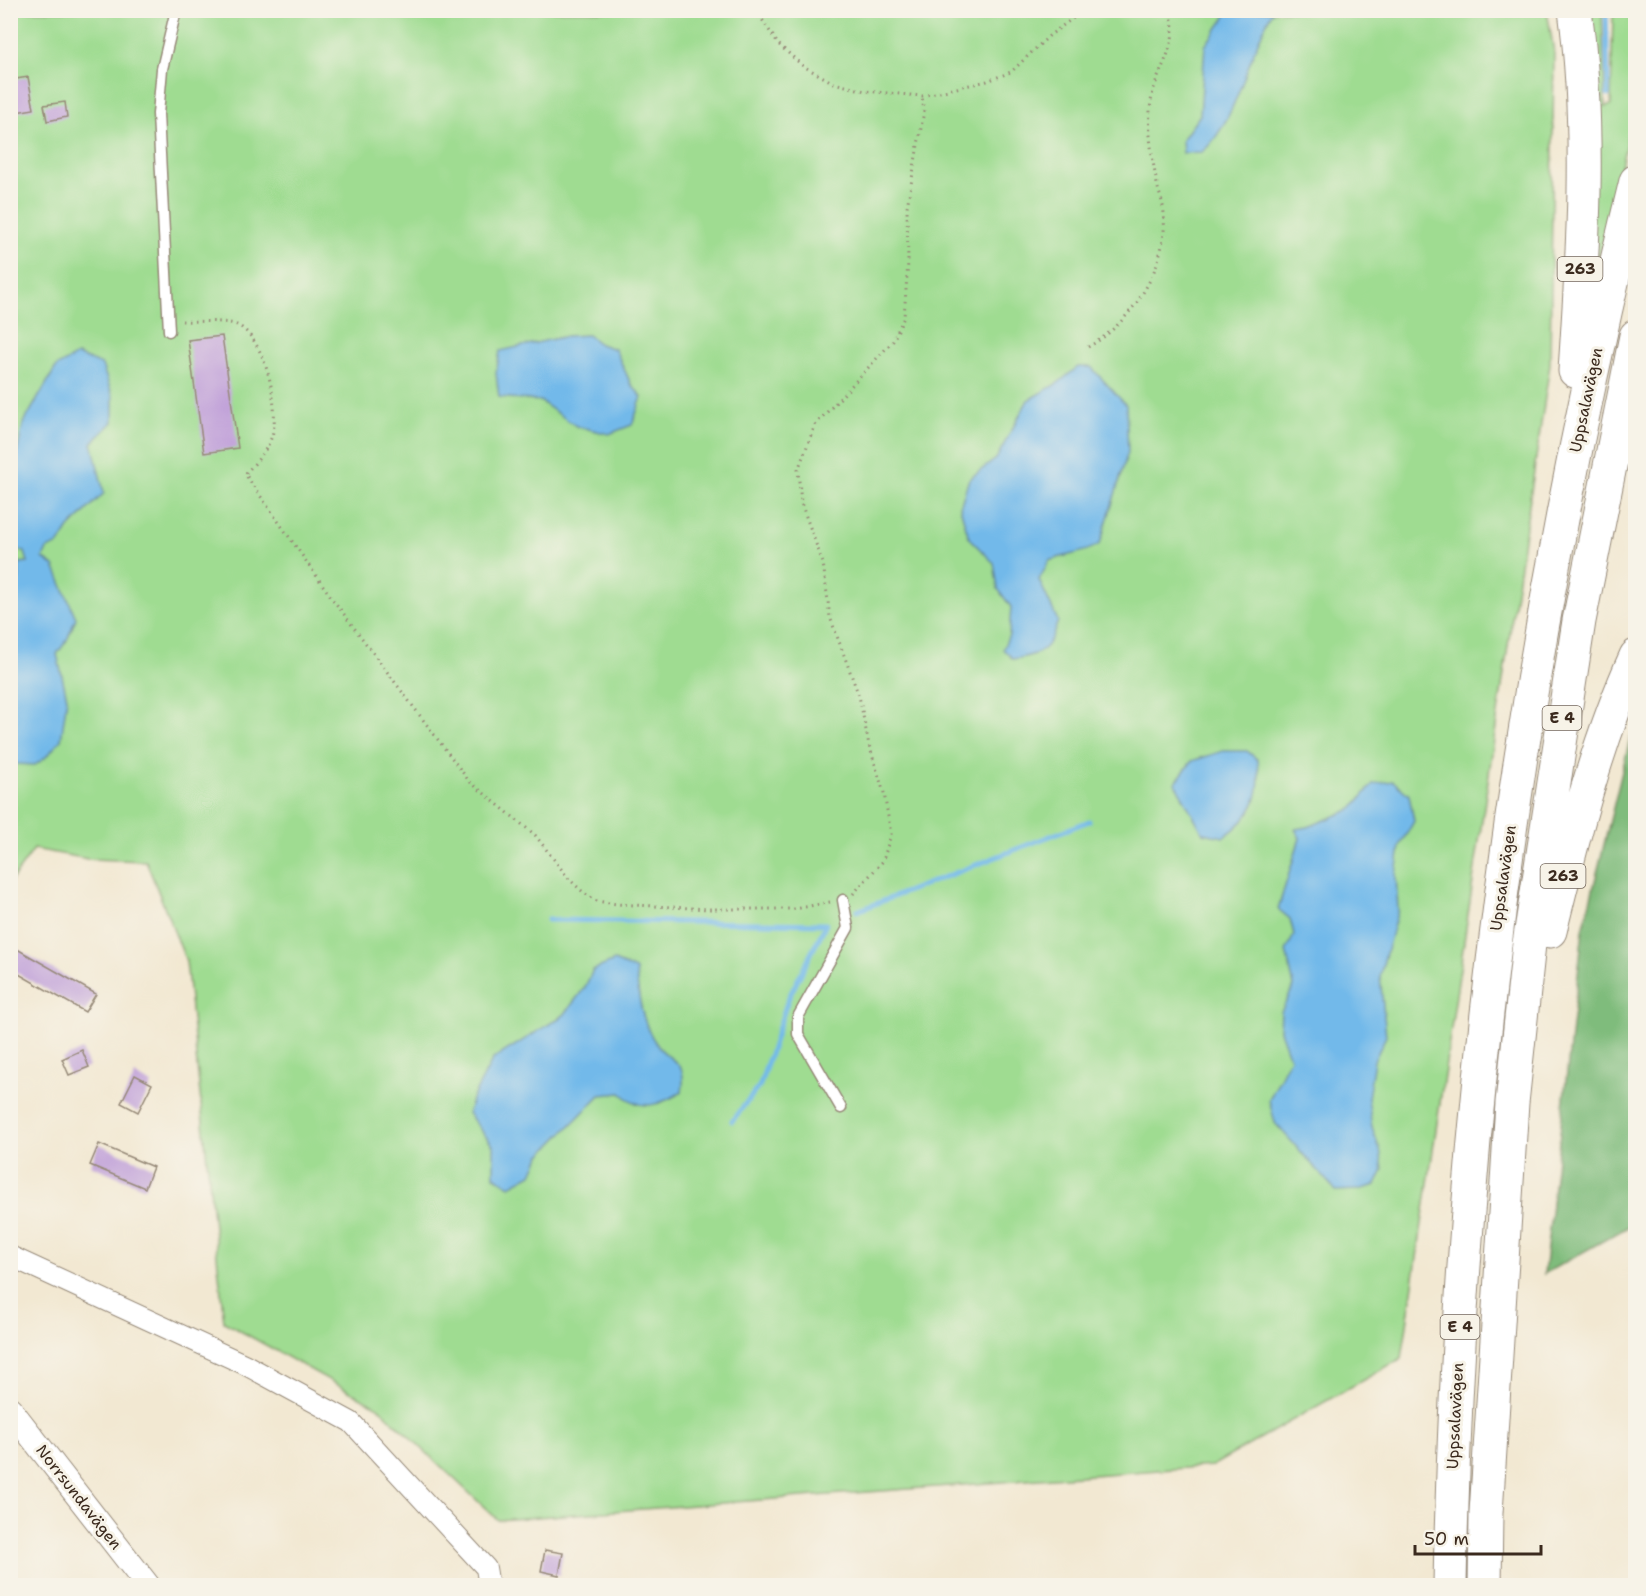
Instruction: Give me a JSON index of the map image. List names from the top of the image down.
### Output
{
  "streets": {
    "highway": ["263", "Uppsalavägen", "E 4"],
    "street": ["Norrsundavägen"]
  },
  "crossings": [
    ["263", "Uppsalavägen"],
    ["263", "E 4"]
  ],
  "scale_bar": "50 m"
}
